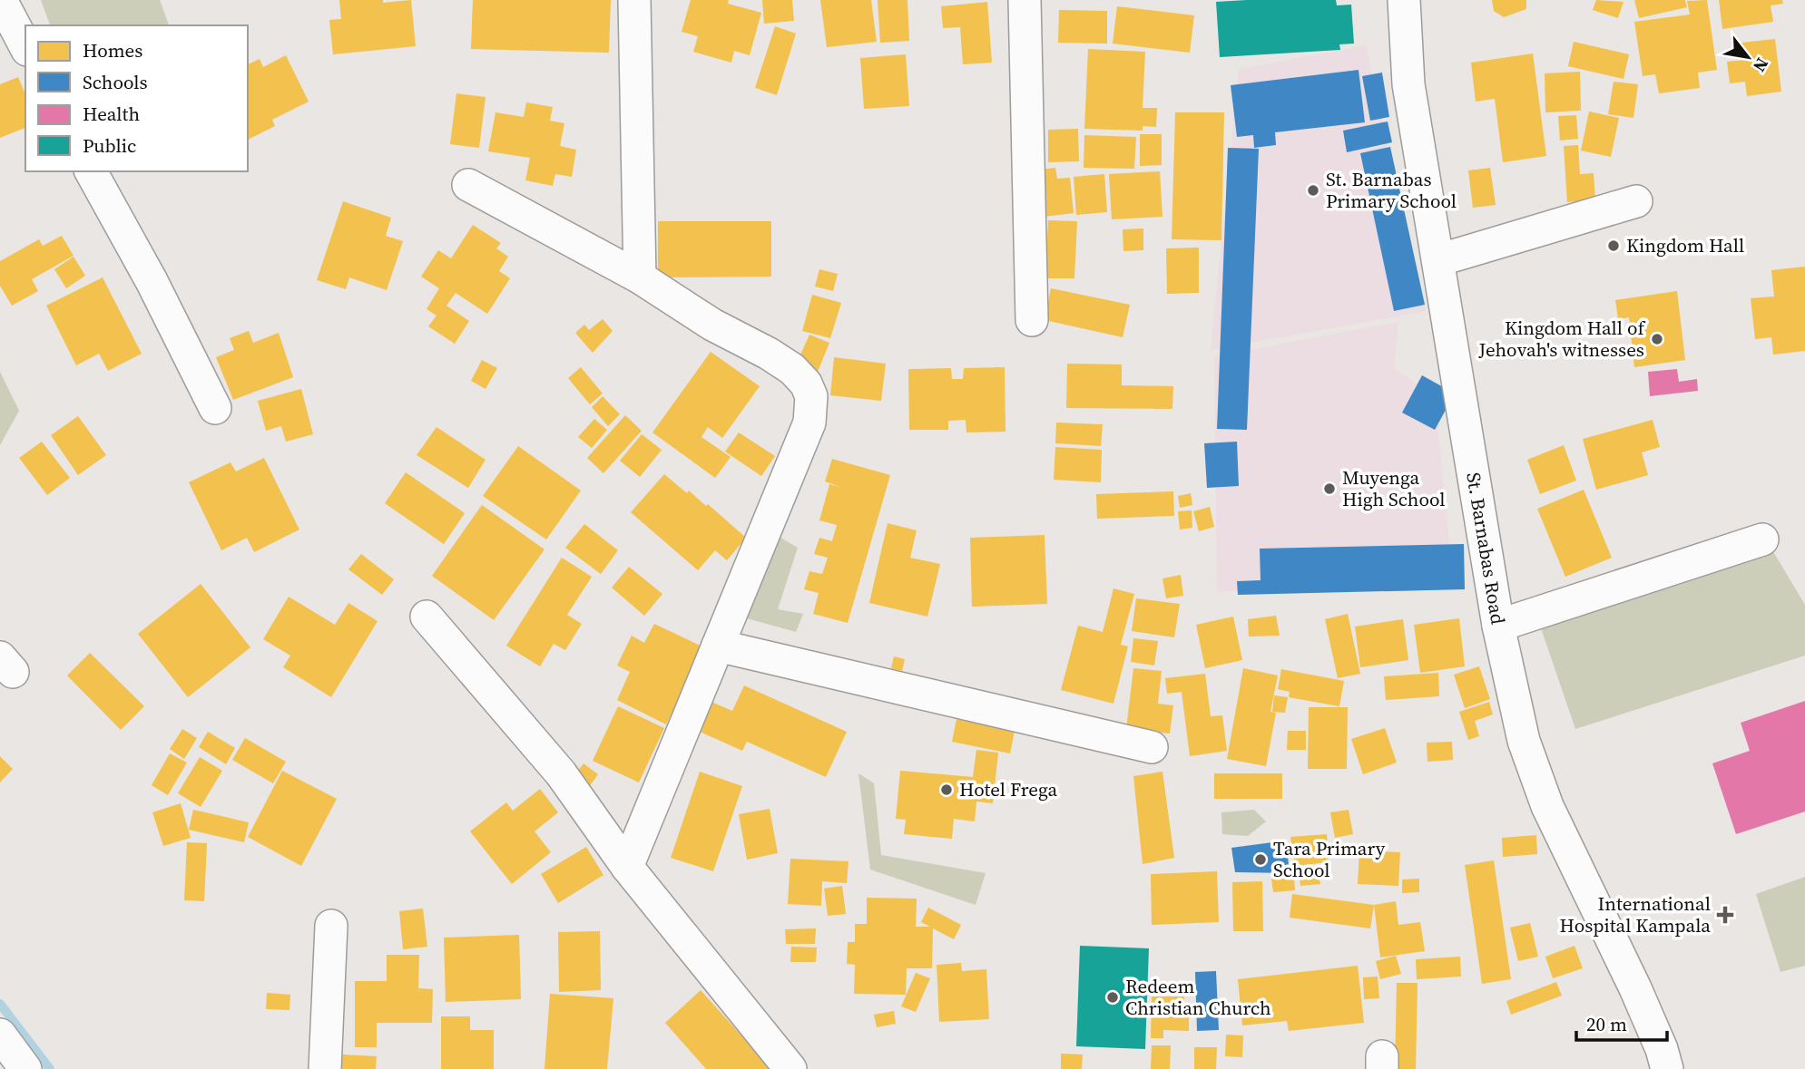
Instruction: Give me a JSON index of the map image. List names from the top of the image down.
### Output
{
  "streets": {
    "street": ["St. Barnabas Road"]
  },
  "places": {
    "other": [
      "St. Barnabas Primary School",
      "Kingdom Hall",
      "Kingdom Hall of Jehovah's witnesses",
      "Muyenga High School",
      "Hotel Frega",
      "Tara Primary School",
      "Redeem Christian Church"
    ],
    "health": ["International Hospital Kampala"]
  },
  "legend": [
    "Homes",
    "Schools",
    "Health",
    "Public"
  ],
  "scale_bar": "20 m",
  "north": "bottom right"
}
